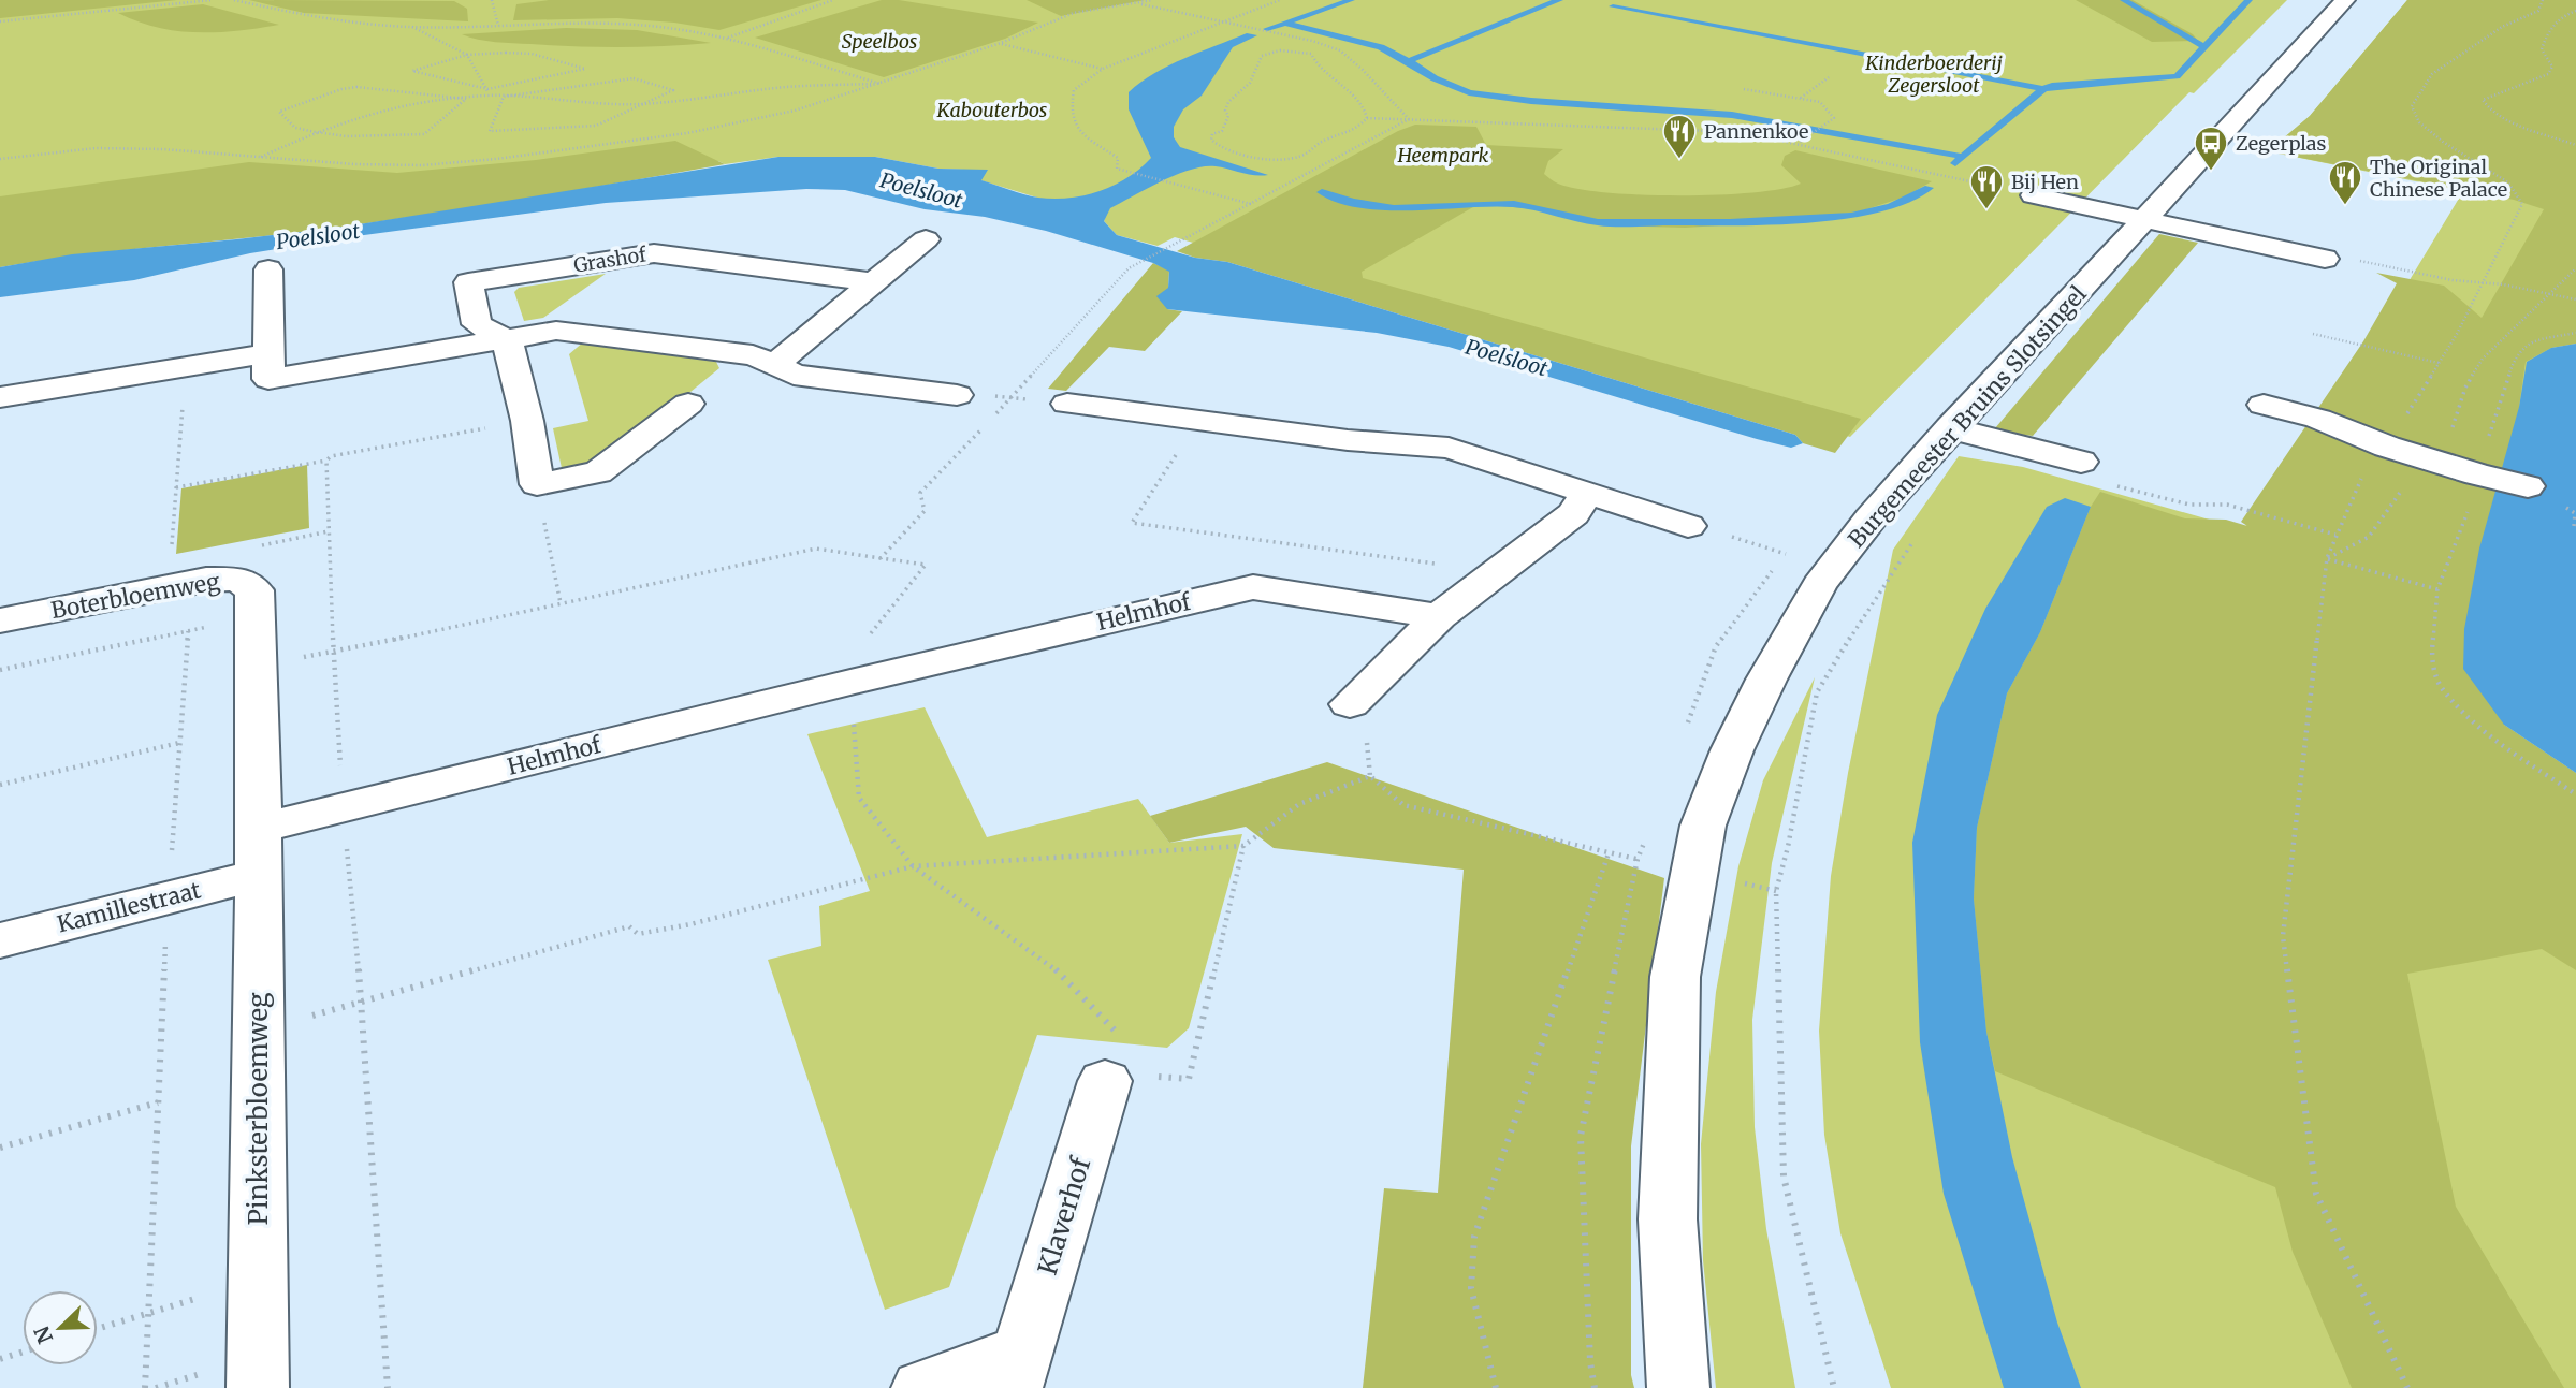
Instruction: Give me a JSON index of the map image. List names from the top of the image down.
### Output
{
  "streets": {
    "street": [
      "Grashof",
      "Burgemeester Bruins Slotsingel",
      "Boterbloemweg",
      "Helmhof",
      "Kamillestraat",
      "Pinksterbloemweg",
      "Klaverhof"
    ]
  },
  "crossings": [
    ["Boterbloemweg", "Helmhof"],
    ["Boterbloemweg", "Kamillestraat"],
    ["Boterbloemweg", "Pinksterbloemweg"],
    ["Helmhof", "Kamillestraat"],
    ["Helmhof", "Pinksterbloemweg"],
    ["Kamillestraat", "Pinksterbloemweg"]
  ],
  "water": ["Poelsloot"],
  "parks": [
    "Speelbos",
    "Kinderboerderij Zegersloot",
    "Kabouterbos",
    "Heempark"
  ],
  "places": {
    "restaurant": ["Pannenkoe", "The Original Chinese Palace", "Bij Hen"],
    "bus stop": ["Zegerplas"]
  },
  "north": "bottom left"
}
